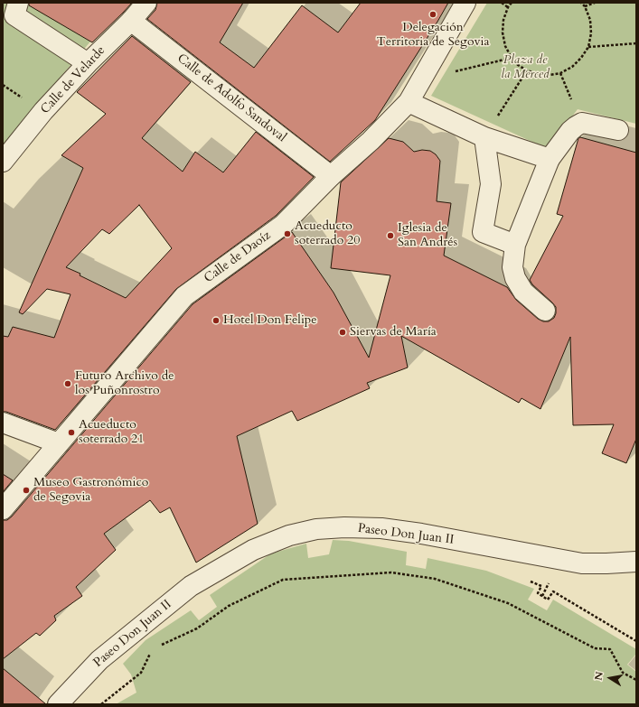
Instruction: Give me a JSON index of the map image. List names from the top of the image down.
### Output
{
  "streets": {
    "street": [
      "Calle de Velarde",
      "Calle de Adolfo Sandoval",
      "Calle de Daoíz",
      "Paseo Don Juan II"
    ]
  },
  "crossings": [
    ["Calle de Velarde", "Calle de Adolfo Sandoval"],
    ["Calle de Adolfo Sandoval", "Calle de Daoíz"]
  ],
  "parks": ["Plaza de la Merced"],
  "places": [
    "Delegación Territoria de Segovia",
    "Acueducto soterrado 20",
    "Iglesia de San Andrés",
    "Hotel Don Felipe",
    "Siervas de María",
    "Futuro Archivo de los Puñonrostro",
    "Acueducto soterrado 21",
    "Museo Gastronómico de Segovia"
  ],
  "north": "left"
}
